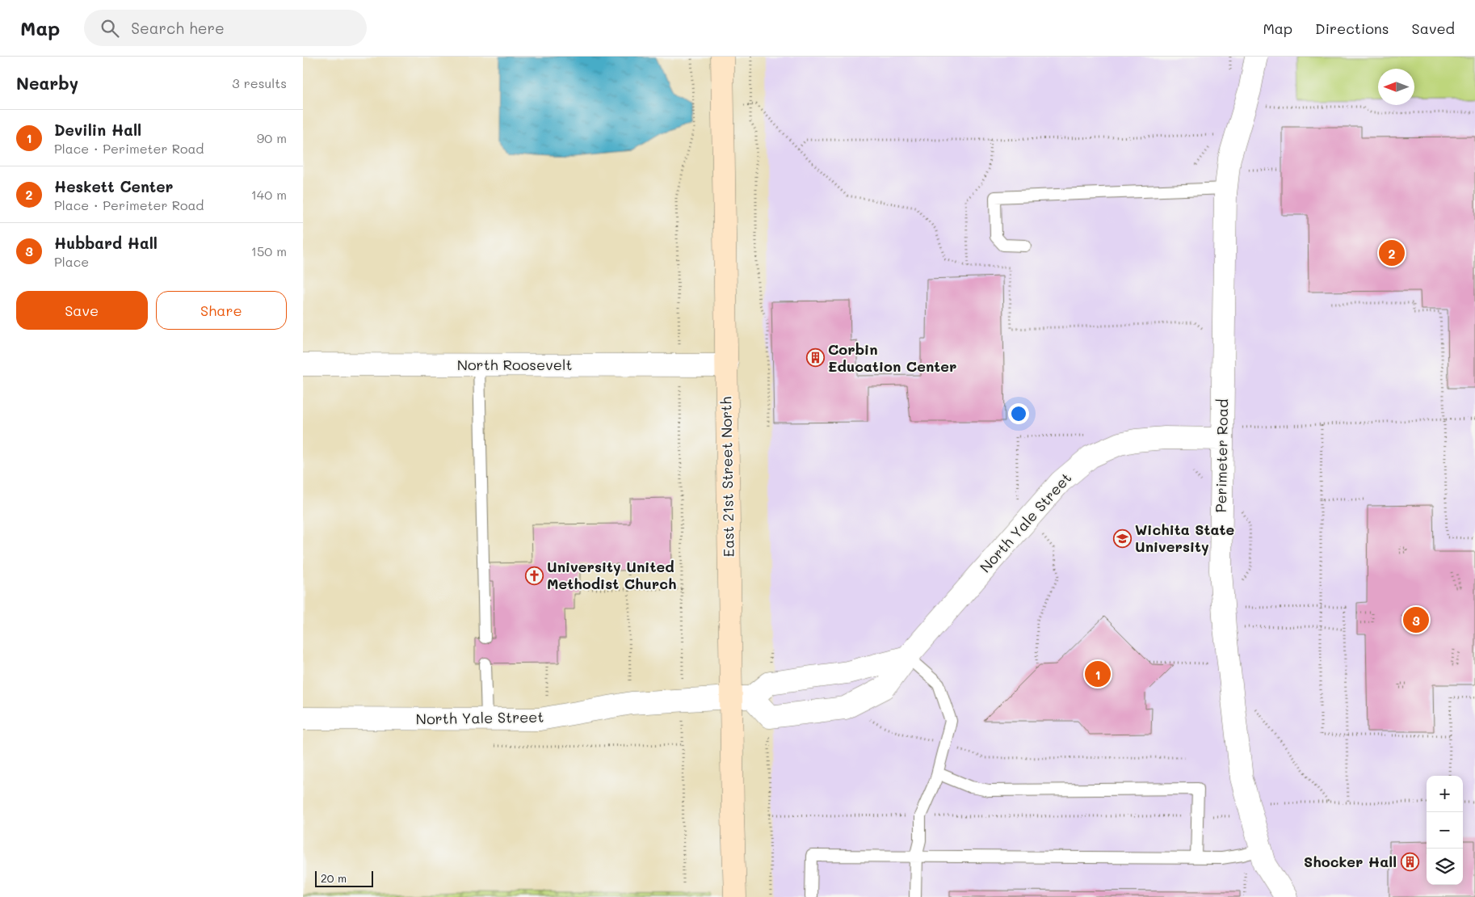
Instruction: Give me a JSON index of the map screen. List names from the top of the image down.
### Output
{
  "streets": {
    "main road": ["East 21st Street North"],
    "street": ["North Roosevelt", "Perimeter Road", "North Yale Street"]
  },
  "crossings": [
    ["North Roosevelt", "East 21st Street North"],
    ["Perimeter Road", "North Yale Street"],
    ["East 21st Street North", "North Yale Street"]
  ],
  "places": {
    "building": ["Corbin Education Center", "Shocker Hall"],
    "school or university": ["Wichita State University"],
    "church": ["University United Methodist Church"]
  },
  "scale_bar": "20 m",
  "north": "left",
  "page": {
    "header": "Map",
    "search": "Search here",
    "nav": ["Map", "Directions", "Saved"],
    "heading": ["Nearby", "3 results"],
    "list": [
      {
        "mark": "1",
        "name": "Devilin Hall",
        "note": "Place · Perimeter Road",
        "value": "90 m"
      },
      {
        "mark": "2",
        "name": "Heskett Center",
        "note": "Place · Perimeter Road",
        "value": "140 m"
      },
      {
        "mark": "3",
        "name": "Hubbard Hall",
        "note": "Place",
        "value": "150 m"
      }
    ],
    "pins": ["2", "3", "1"],
    "buttons": ["Save", "Share"],
    "map_buttons": ["+", "−"],
    "scale": "20 m"
  }
}
